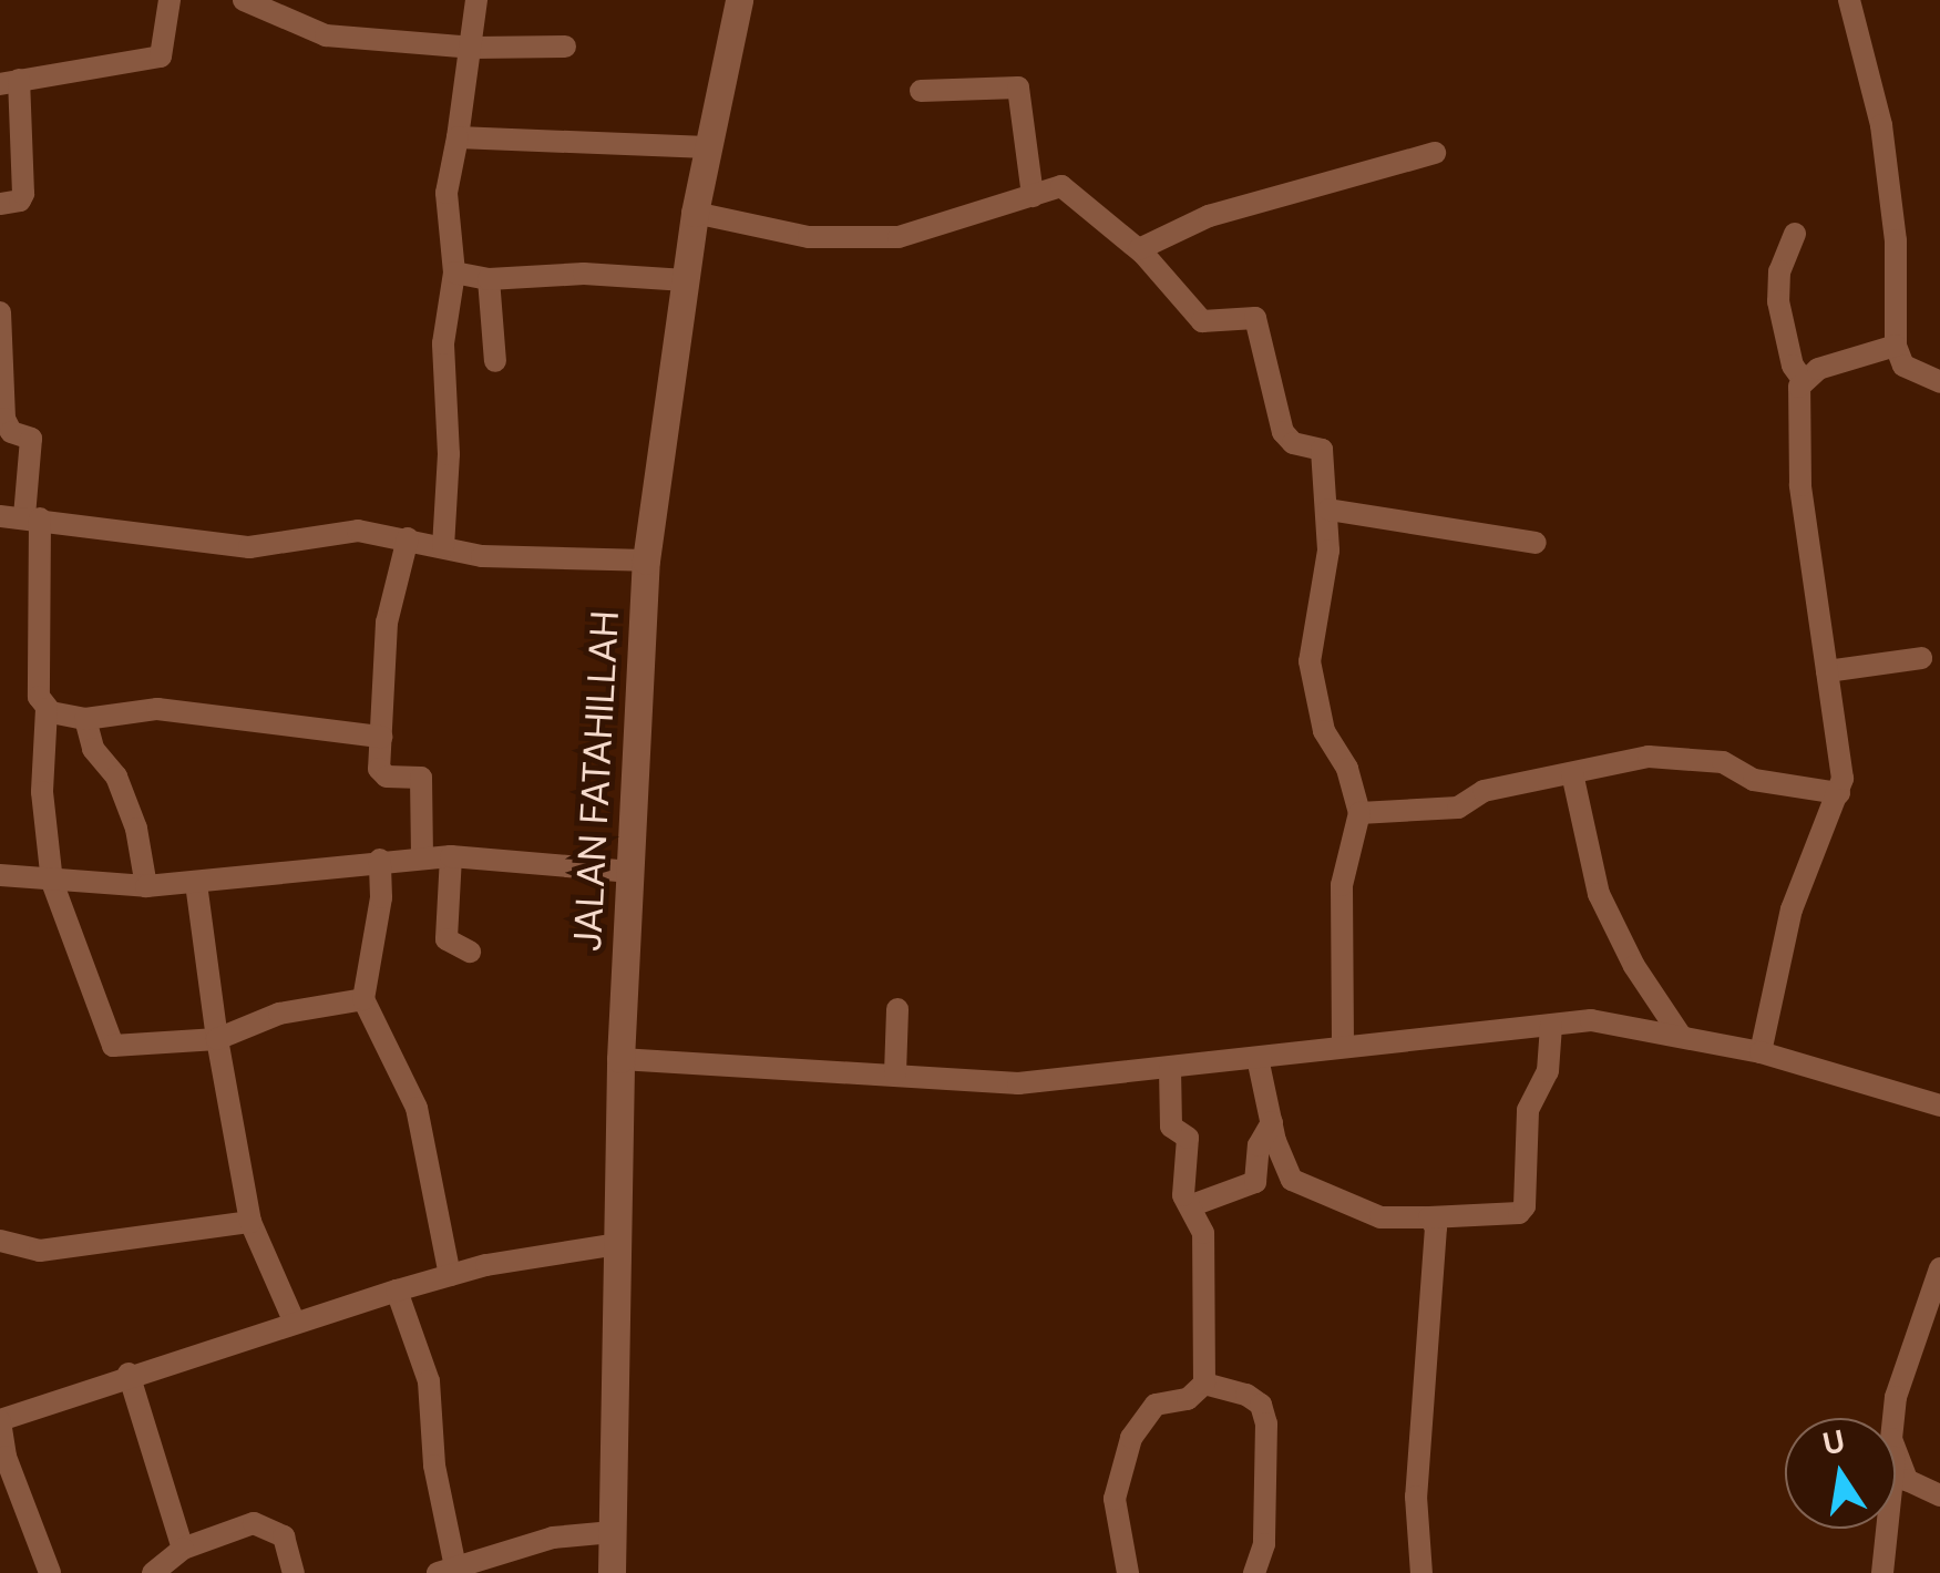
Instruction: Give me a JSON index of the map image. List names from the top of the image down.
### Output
{
  "streets": {
    "street": ["JALAN FATAHILLAH"]
  },
  "north": "top"
}
